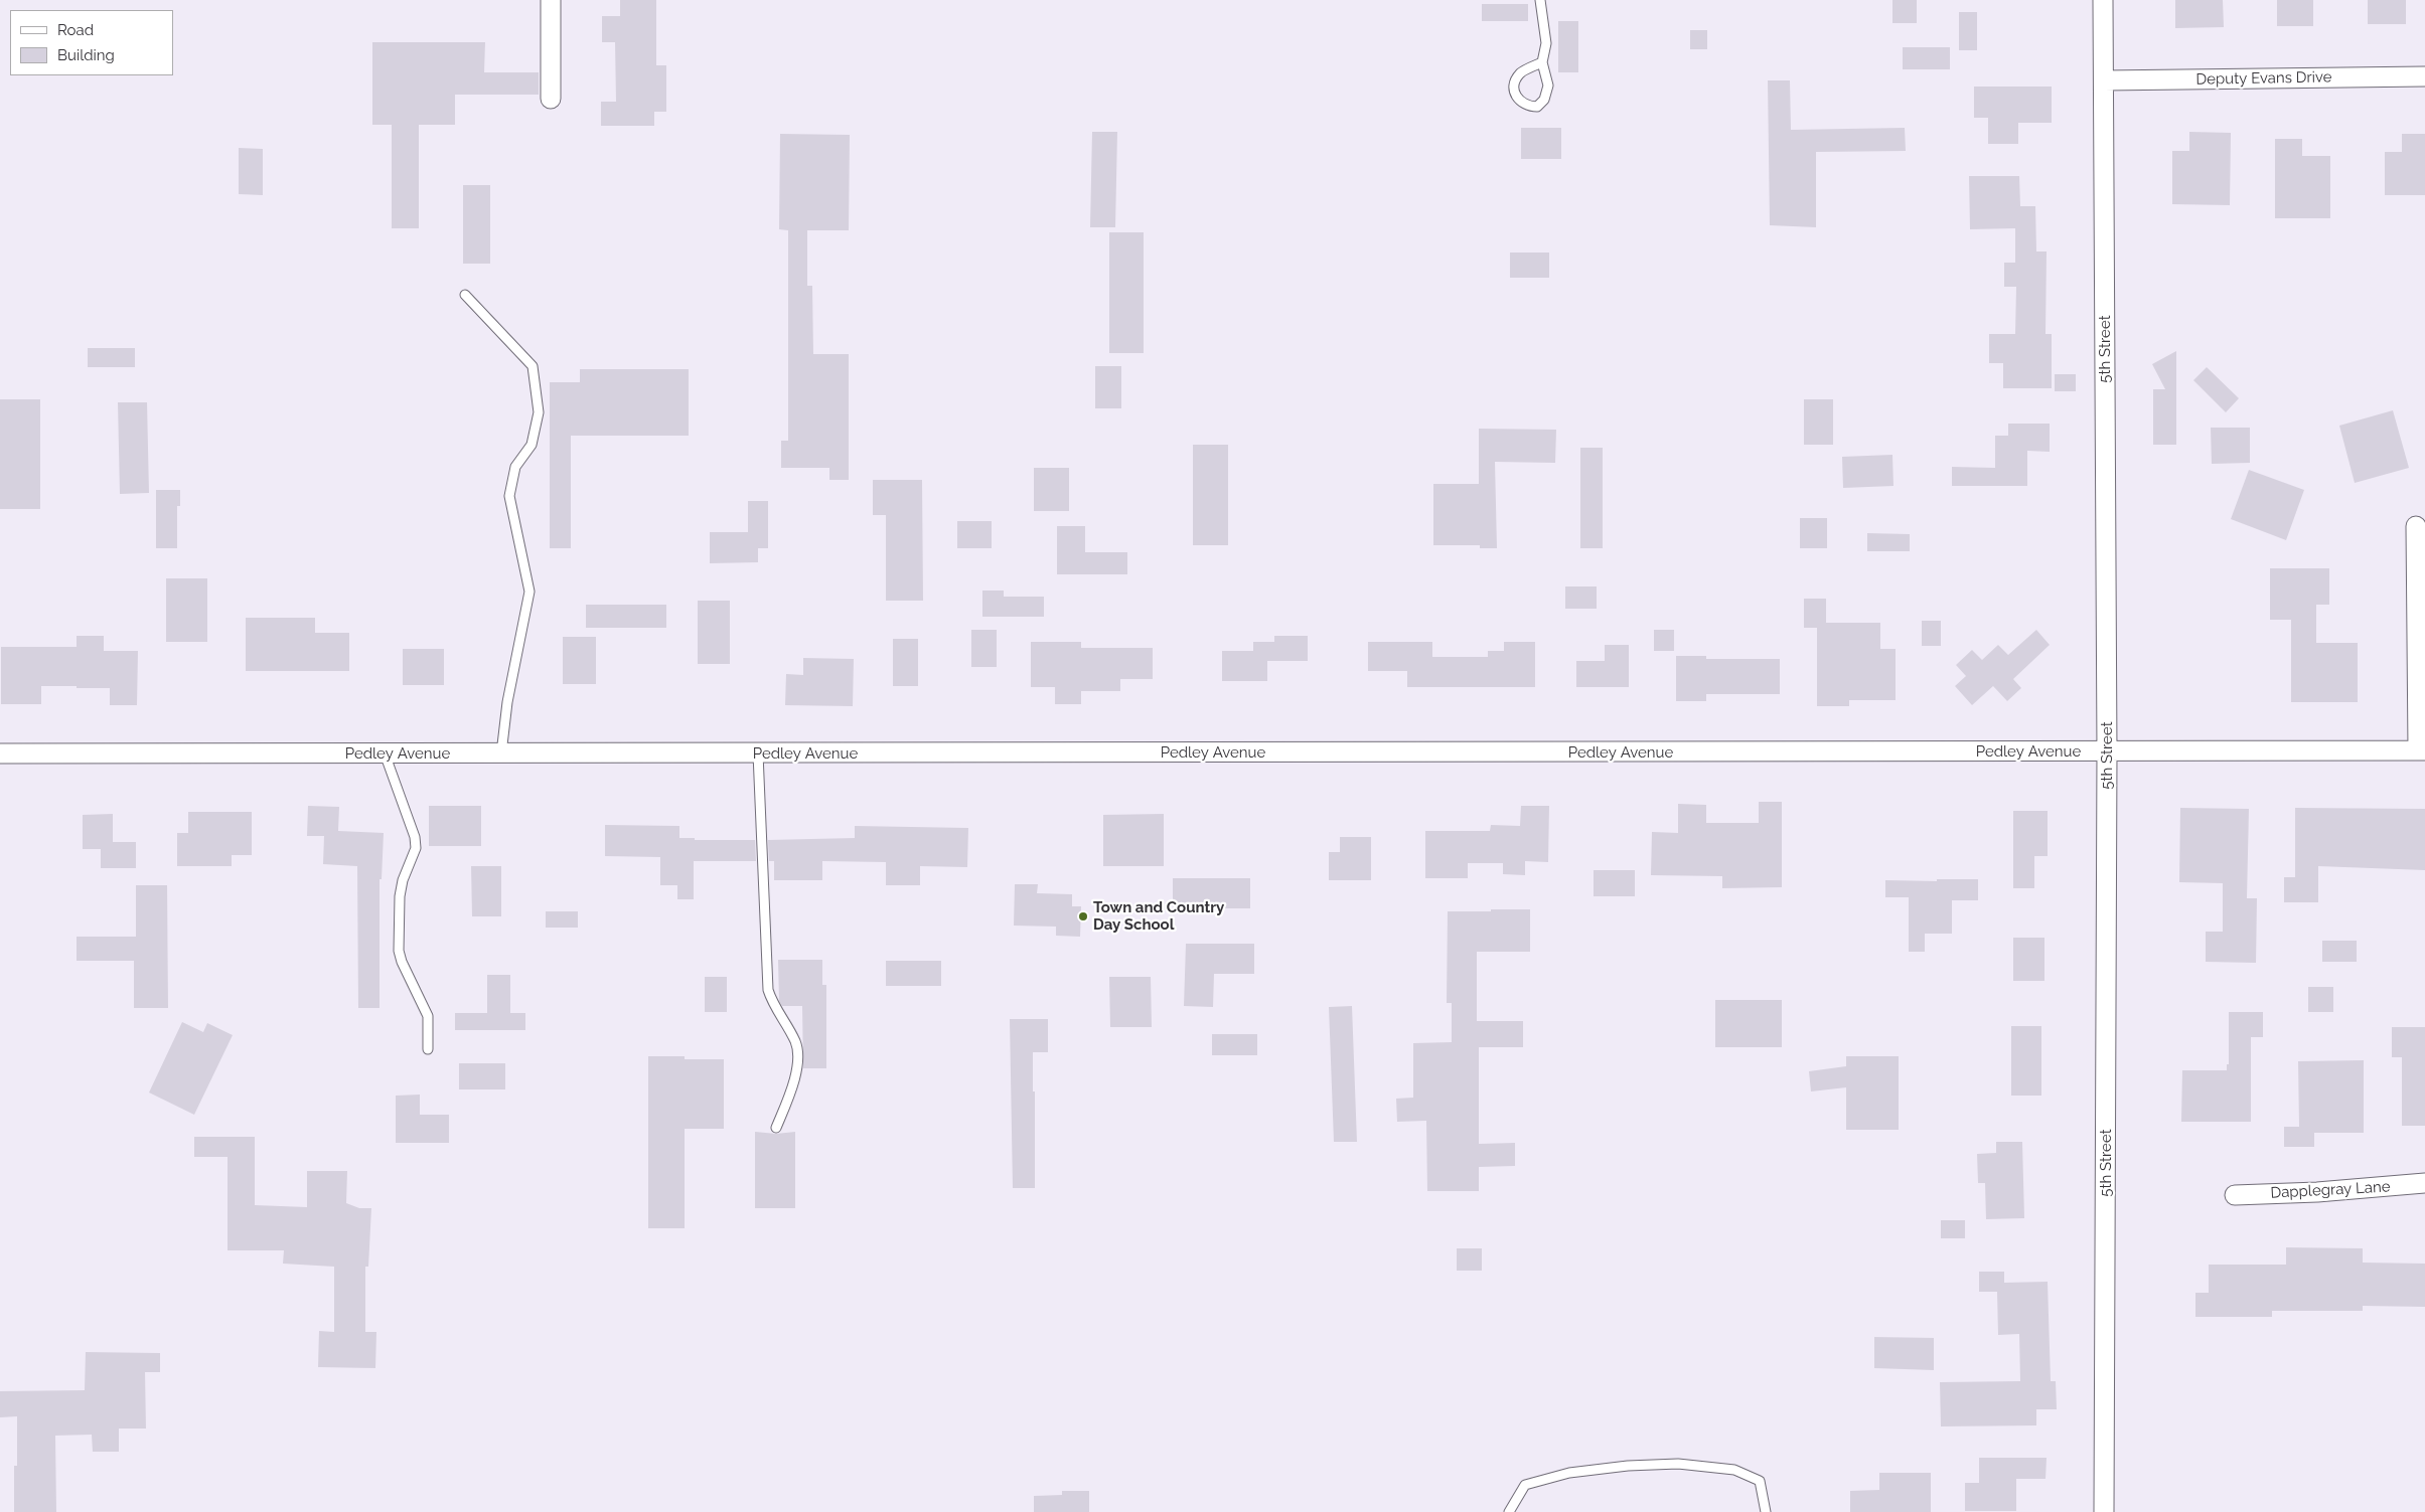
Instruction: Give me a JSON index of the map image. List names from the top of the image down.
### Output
{
  "streets": {
    "street": [
      "Deputy Evans Drive",
      "5th Street",
      "Pedley Avenue",
      "Dapplegray Lane"
    ]
  },
  "crossings": [
    ["Deputy Evans Drive", "5th Street"],
    ["5th Street", "Pedley Avenue"]
  ],
  "places": ["Town and Country Day School"],
  "legend": ["Road", "Building"]
}
